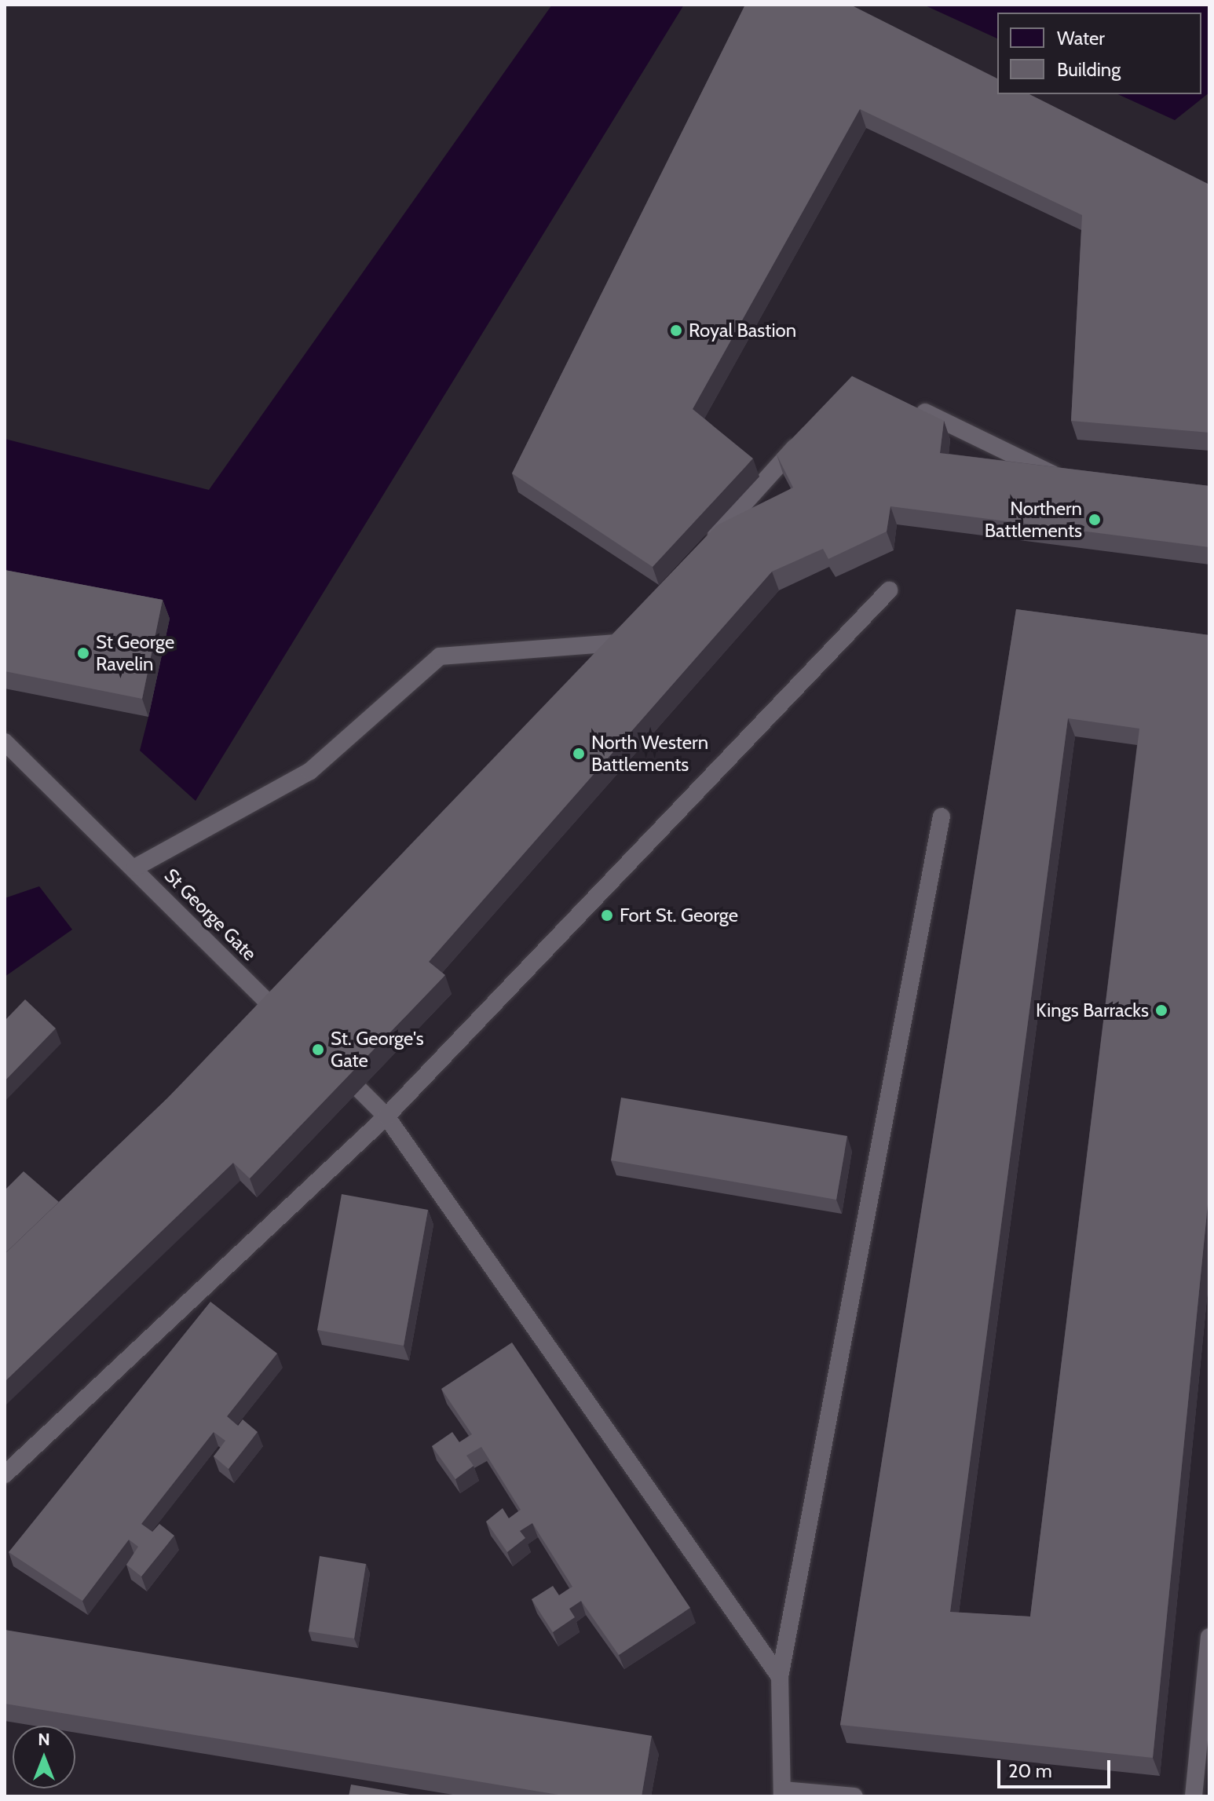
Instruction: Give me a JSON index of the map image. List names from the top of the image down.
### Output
{
  "streets": {
    "lane": ["St George Gate"]
  },
  "places": [
    "Royal Bastion",
    "Northern Battlements",
    "St George Ravelin",
    "North Western Battlements",
    "Fort St. George",
    "Kings Barracks",
    "St. George's Gate"
  ],
  "legend": ["Water", "Building"],
  "scale_bar": "20 m",
  "north": "top"
}
